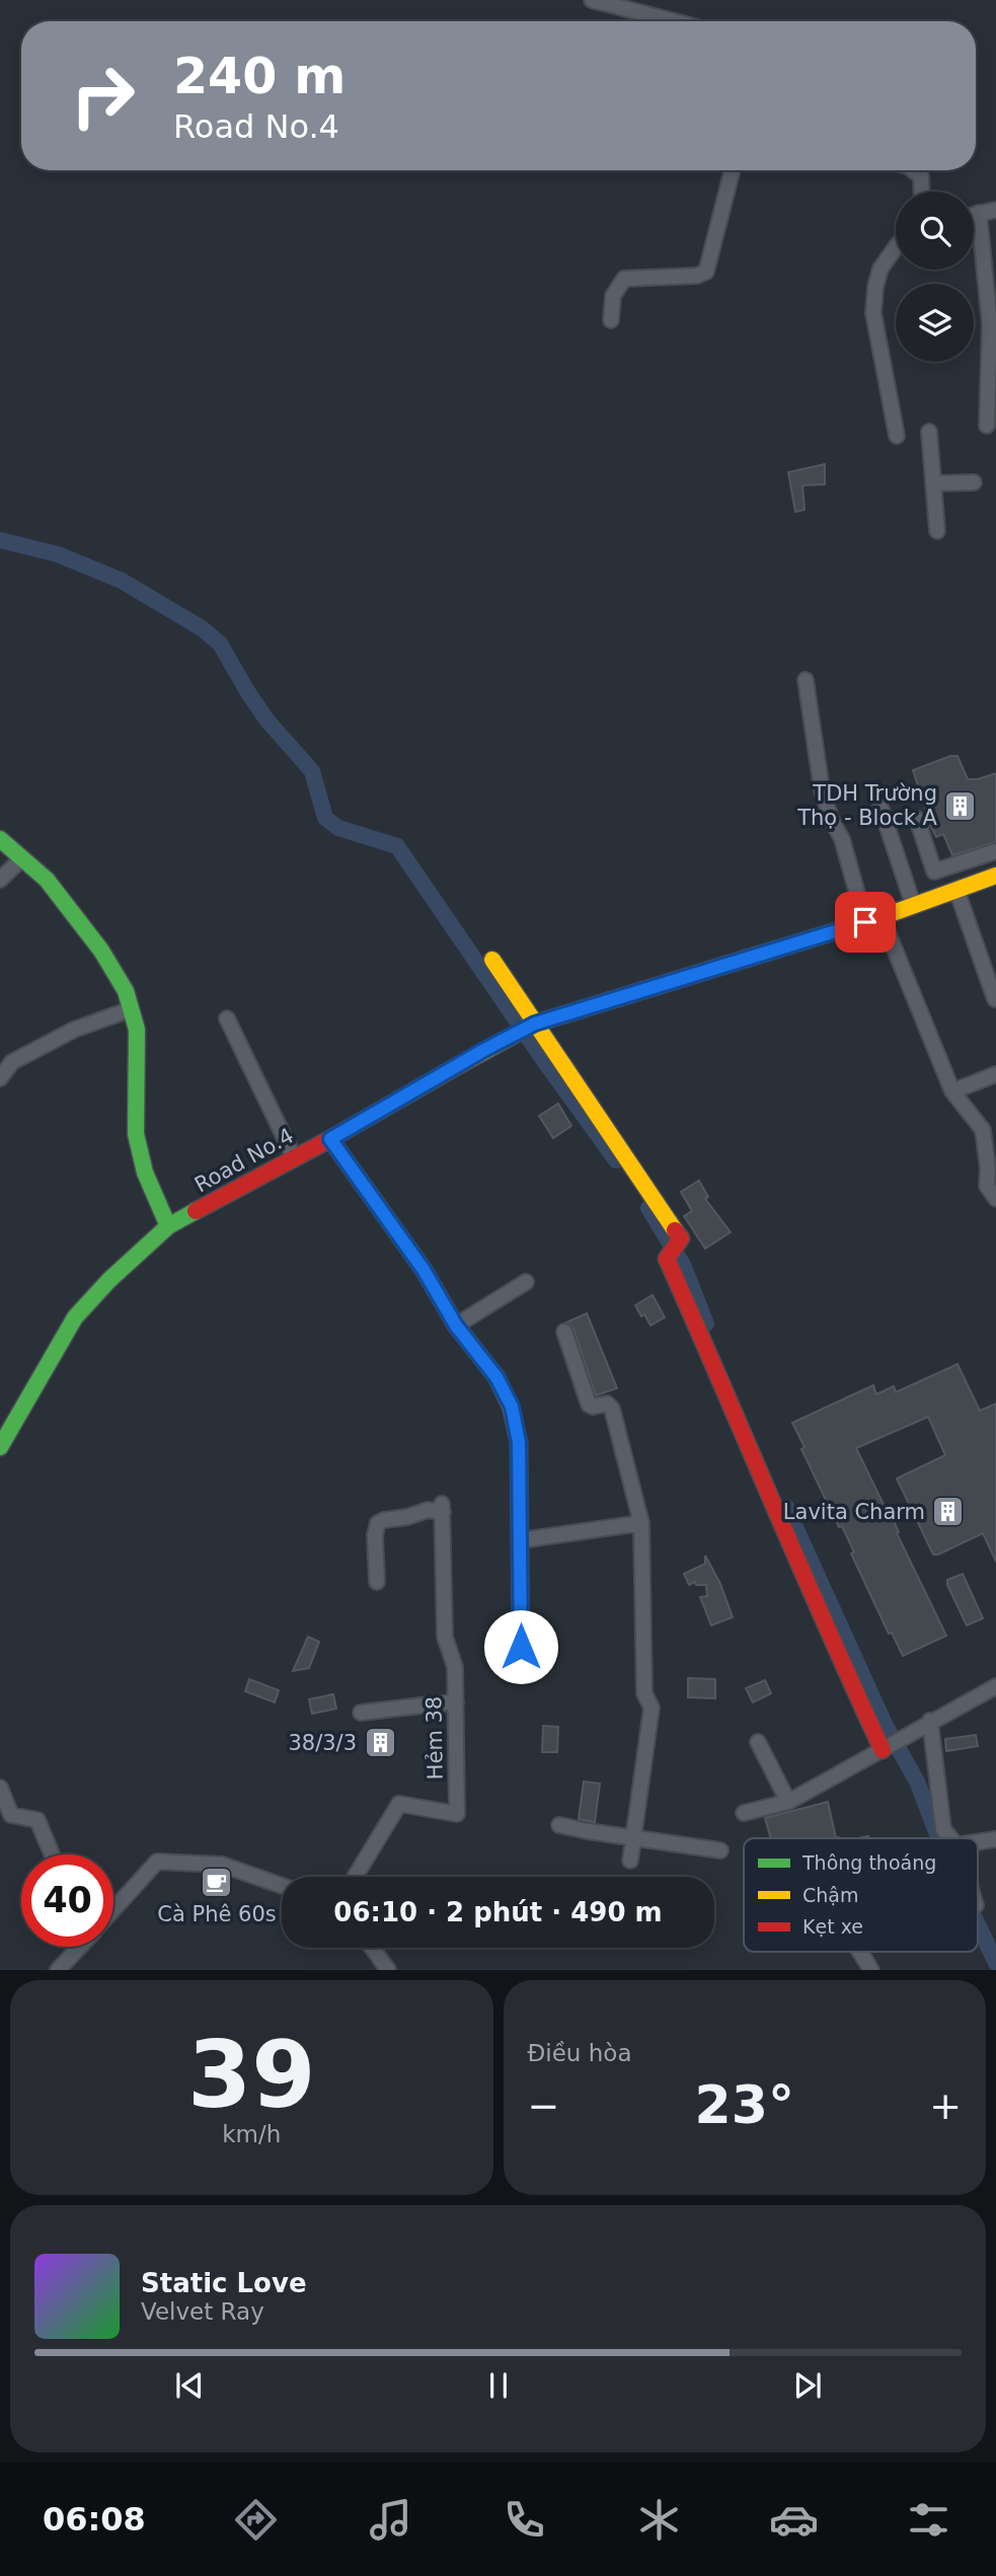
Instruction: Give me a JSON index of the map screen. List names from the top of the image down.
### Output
{
  "streets": {
    "street": ["Road No.4", "Hẻm 38"]
  },
  "places": {
    "building": ["TDH Trường Thọ - Block A", "Lavita Charm", "38/3/3"],
    "cafe": ["Cà Phê 60s"]
  },
  "legend": ["Thông thoáng", "Chậm", "Kẹt xe"],
  "page": {
    "turn": ["240 m", "Road No.4"],
    "limit": "40",
    "trip": "06:10 · 2 phút · 490 m",
    "tile": [
      ["39", "km/h"],
      "Điều hòa"
    ],
    "heat": ["−", "23°", "+"],
    "song": ["Static Love", "Velvet Ray"],
    "tabs": "06:08"
  }
}
